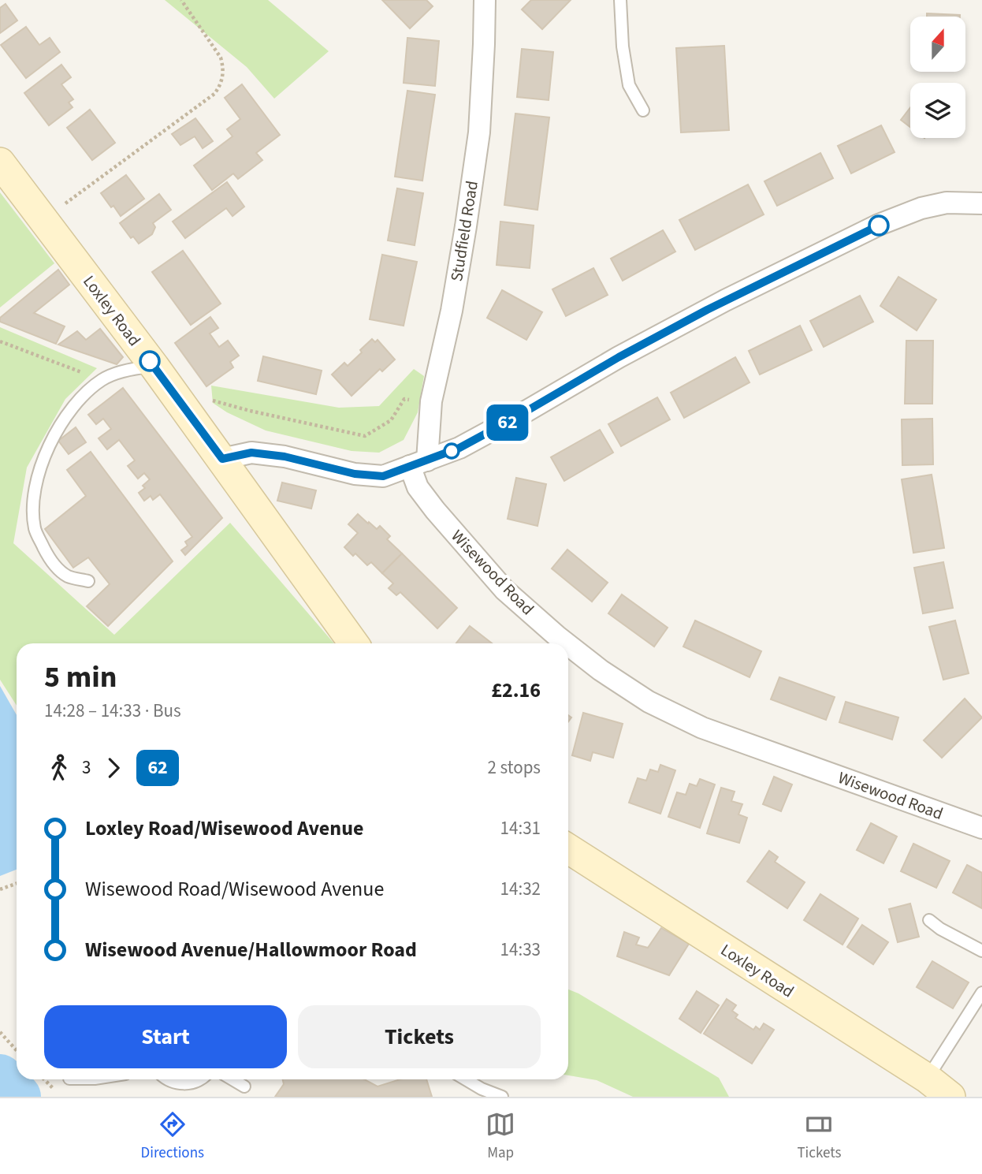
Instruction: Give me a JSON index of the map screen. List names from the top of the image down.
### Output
{
  "streets": {
    "main road": ["Loxley Road"],
    "street": ["Studfield Road", "Wisewood Road"]
  },
  "crossings": [
    ["Studfield Road", "Wisewood Road"]
  ],
  "lines": ["bus line 62"],
  "north": "top",
  "page": {
    "on_map": "62",
    "heading": ["5 min", "14:28 – 14:33 · Bus", "£2.16"],
    "legs": ["3", "62", "2 stops"],
    "list": [
      {
        "name": "Loxley Road/Wisewood Avenue",
        "value": "14:31"
      },
      {
        "name": "Wisewood Road/Wisewood Avenue",
        "value": "14:32"
      },
      {
        "name": "Wisewood Avenue/Hallowmoor Road",
        "value": "14:33"
      }
    ],
    "buttons": ["Start", "Tickets"],
    "tabs": ["Directions", "Map", "Tickets"]
  }
}
